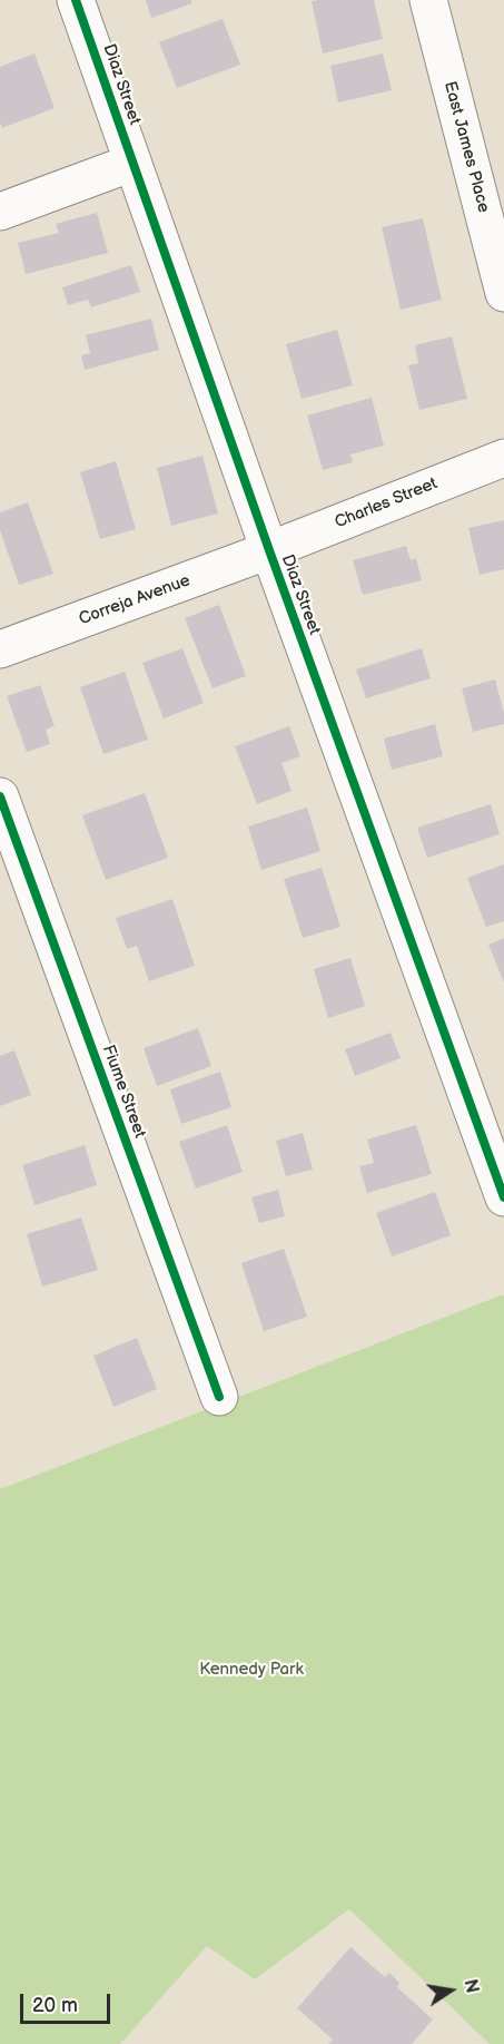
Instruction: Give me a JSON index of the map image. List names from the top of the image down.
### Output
{
  "streets": {
    "street": [
      "Diaz Street",
      "East James Place",
      "Charles Street",
      "Correja Avenue",
      "Fiume Street"
    ]
  },
  "crossings": [
    ["Diaz Street", "Charles Street"],
    ["Diaz Street", "Correja Avenue"],
    ["Charles Street", "Correja Avenue"]
  ],
  "parks": ["Kennedy Park"],
  "scale_bar": "20 m",
  "north": "right"
}
